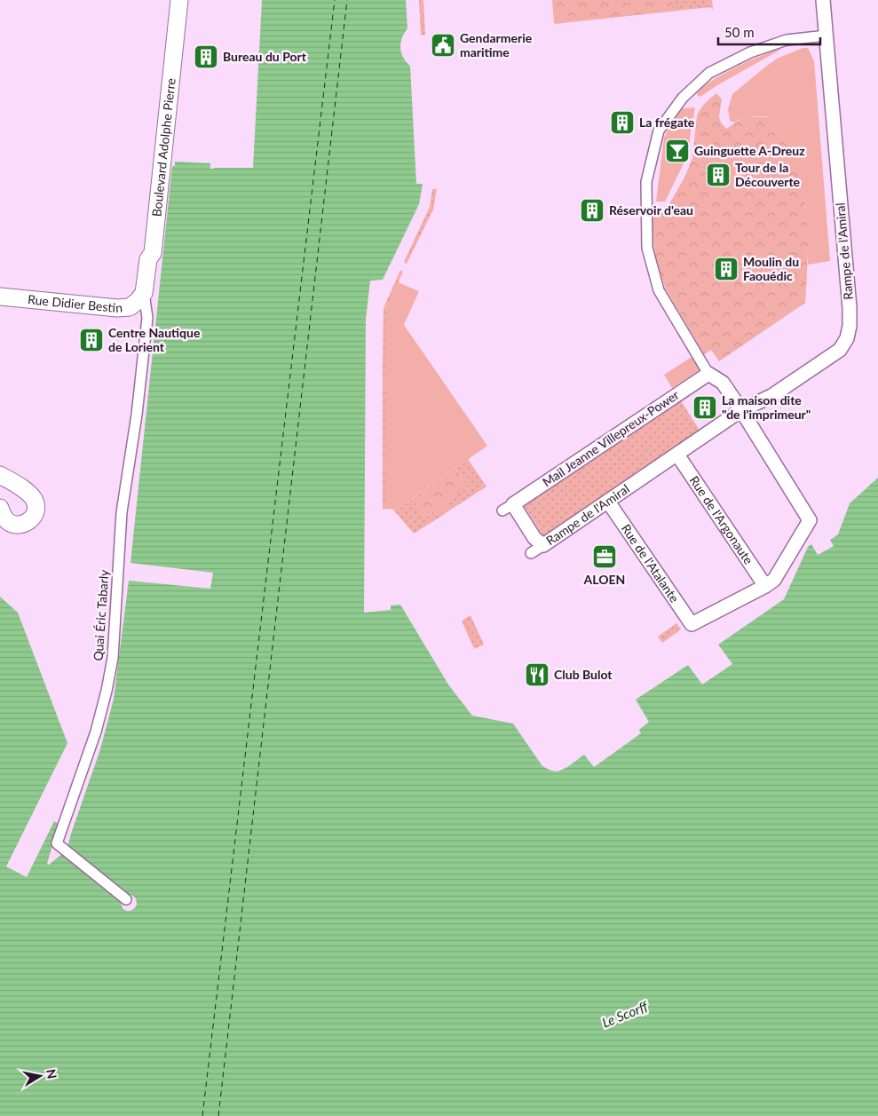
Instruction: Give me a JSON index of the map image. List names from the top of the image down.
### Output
{
  "streets": {
    "street": [
      "Boulevard Adolphe Pierre",
      "Rampe de l'Amiral",
      "Rue Didier Bestin",
      "Mail Jeanne Villepreux-Power",
      "Rue de l'Argonaute",
      "Rue de l'Atalante",
      "Quai Éric Tabarly"
    ]
  },
  "crossings": [
    ["Boulevard Adolphe Pierre", "Rue Didier Bestin"],
    ["Boulevard Adolphe Pierre", "Quai Éric Tabarly"],
    ["Rampe de l'Amiral", "Mail Jeanne Villepreux-Power"],
    ["Rampe de l'Amiral", "Rue de l'Argonaute"],
    ["Rampe de l'Amiral", "Rue de l'Atalante"],
    ["Rue Didier Bestin", "Quai Éric Tabarly"],
    ["Rue de l'Argonaute", "Rue de l'Atalante"]
  ],
  "water": ["Le Scorff"],
  "places": {
    "public building": ["Gendarmerie maritime"],
    "building": [
      "Bureau du Port",
      "La frégate",
      "Tour de la Découverte",
      "Réservoir d'eau",
      "Moulin du Faouédic",
      "Centre Nautique de Lorient",
      "La maison dite \"de l'imprimeur\""
    ],
    "bar": ["Guinguette A-Dreuz"],
    "office": ["ALOEN"],
    "restaurant": ["Club Bulot"]
  },
  "scale_bar": "50 m",
  "north": "right"
}
